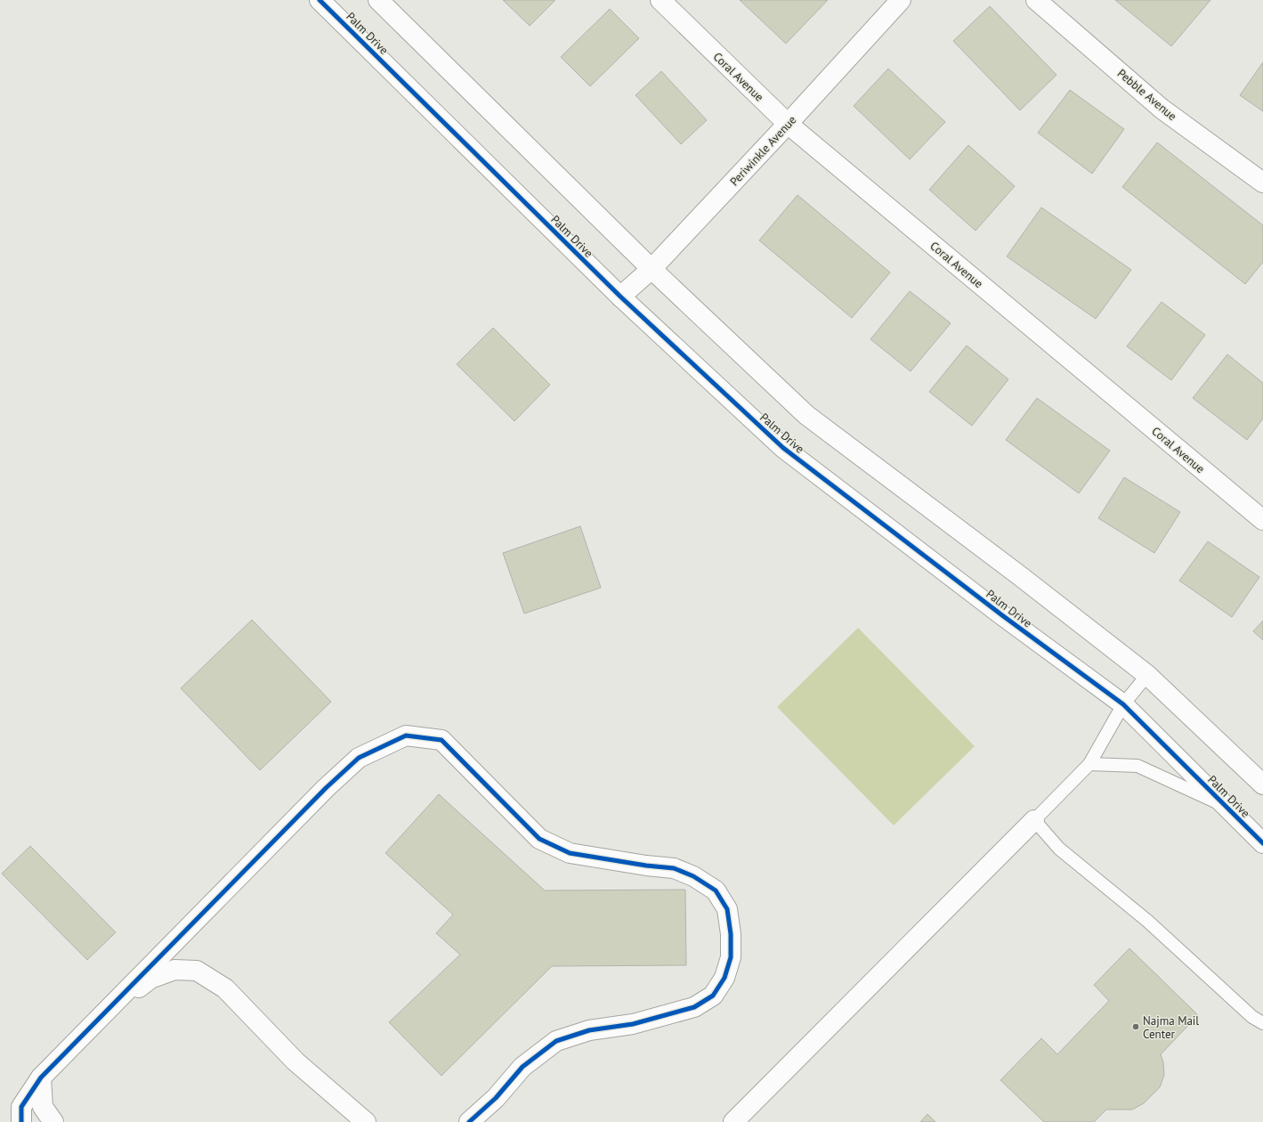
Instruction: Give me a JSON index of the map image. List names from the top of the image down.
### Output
{
  "streets": {
    "street": [
      "Palm Drive",
      "Coral Avenue",
      "Pebble Avenue",
      "Periwinkle Avenue"
    ]
  },
  "crossings": [
    ["Palm Drive", "Periwinkle Avenue"],
    ["Coral Avenue", "Periwinkle Avenue"]
  ],
  "places": ["Najma Mail Center"]
}
